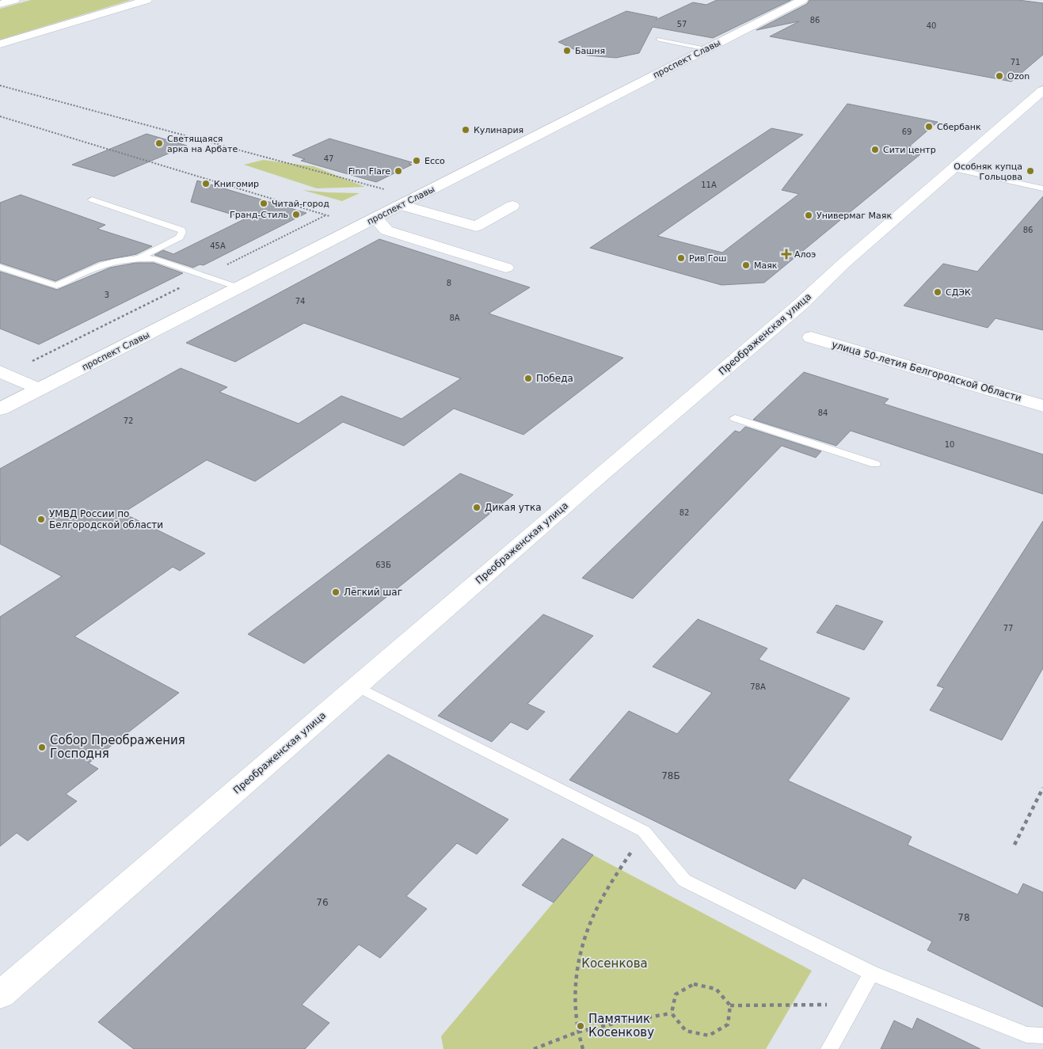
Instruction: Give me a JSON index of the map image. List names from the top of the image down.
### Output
{
  "streets": {
    "main road": ["проспект Славы", "Преображенская улица", "улица 50-летия Белгородской Области"]
  },
  "parks": ["Косенкова"],
  "places": {
    "other": [
      "Башня",
      "Ozon",
      "Сбербанк",
      "Кулинария",
      "Светящаяся арка на Арбате",
      "Сити центр",
      "Ecco",
      "Finn Flare",
      "Особняк купца Гольцова",
      "Книгомир",
      "Читай-город",
      "Гранд-Стиль",
      "Универмаг Маяк",
      "Рив Гош",
      "Маяк",
      "СДЭК",
      "Победа",
      "Дикая утка",
      "УМВД России по Белгородской области",
      "Лёгкий шаг",
      "Собор Преображения Господня",
      "Памятник Косенкову"
    ],
    "health": ["Алоэ"]
  },
  "house_numbers": [
    "86",
    "57",
    "40",
    "71",
    "69",
    "47",
    "11А",
    "86",
    "45А",
    "8",
    "3",
    "74",
    "8А",
    "84",
    "72",
    "10",
    "82",
    "63Б",
    "77",
    "78А",
    "78Б",
    "76",
    "78"
  ]
}
